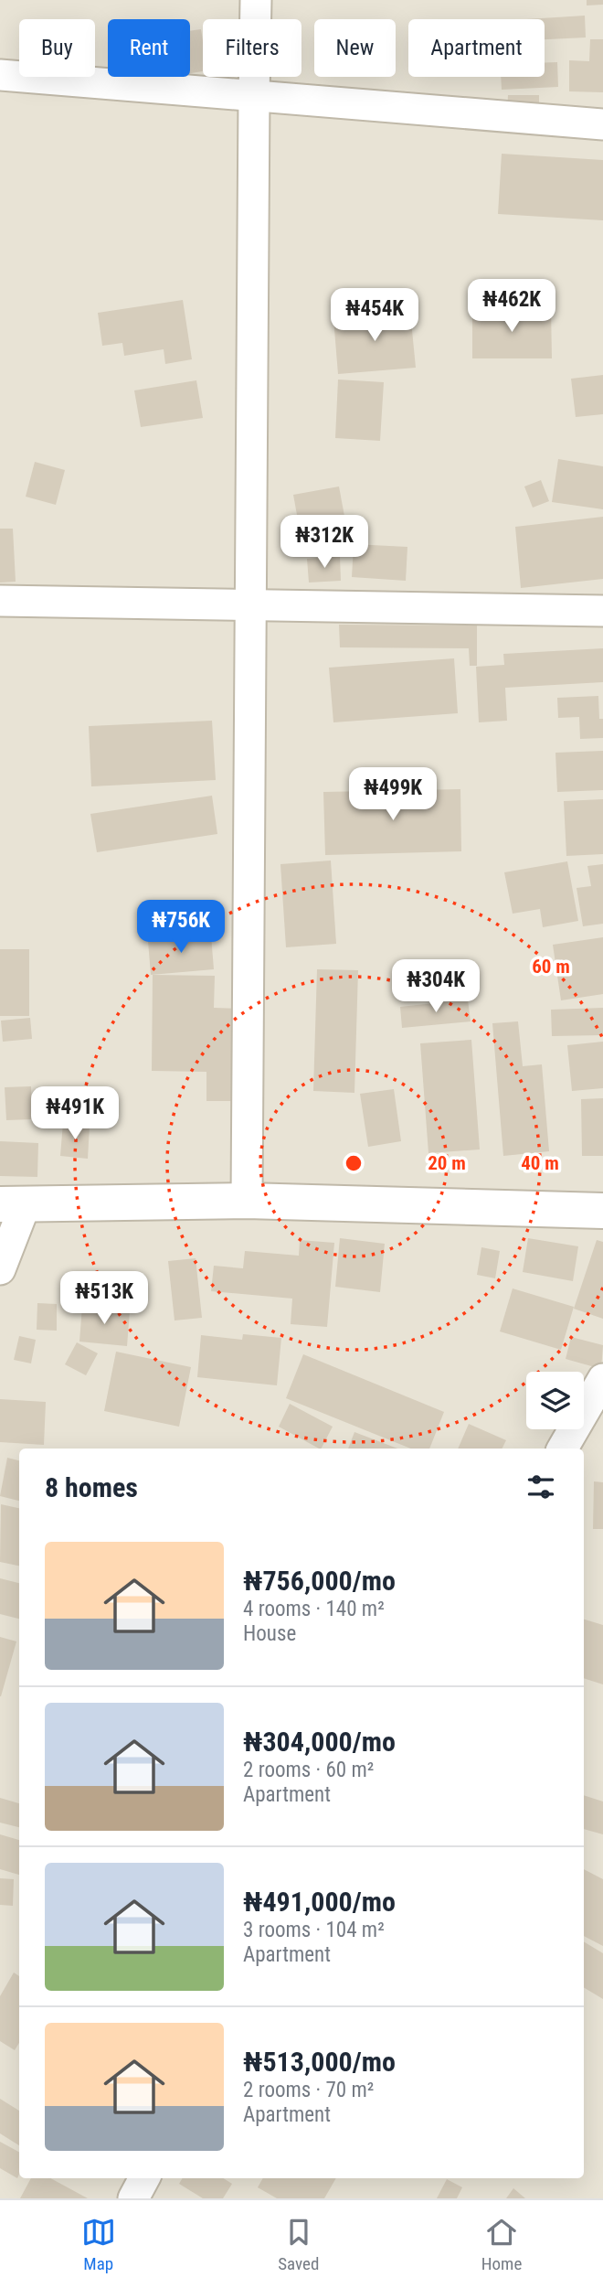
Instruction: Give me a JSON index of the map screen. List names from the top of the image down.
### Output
{
  "page": {
    "chip": [
      "Buy",
      "Rent",
      "Filters",
      "New",
      "Apartment"
    ],
    "price": [
      "₦462K",
      "₦454K",
      "₦312K",
      "₦499K",
      "₦756K",
      "₦304K",
      "₦491K",
      "₦513K"
    ],
    "heading": "8 homes",
    "list": [
      {
        "name": "₦756,000/mo",
        "note": "4 rooms · 140 m² · House"
      },
      {
        "name": "₦304,000/mo",
        "note": "2 rooms · 60 m² · Apartment"
      },
      {
        "name": "₦491,000/mo",
        "note": "3 rooms · 104 m² · Apartment"
      },
      {
        "name": "₦513,000/mo",
        "note": "2 rooms · 70 m² · Apartment"
      }
    ],
    "tabs": ["Map", "Saved", "Home"]
  },
  "rings": ["60 m", "20 m", "40 m"]
}
